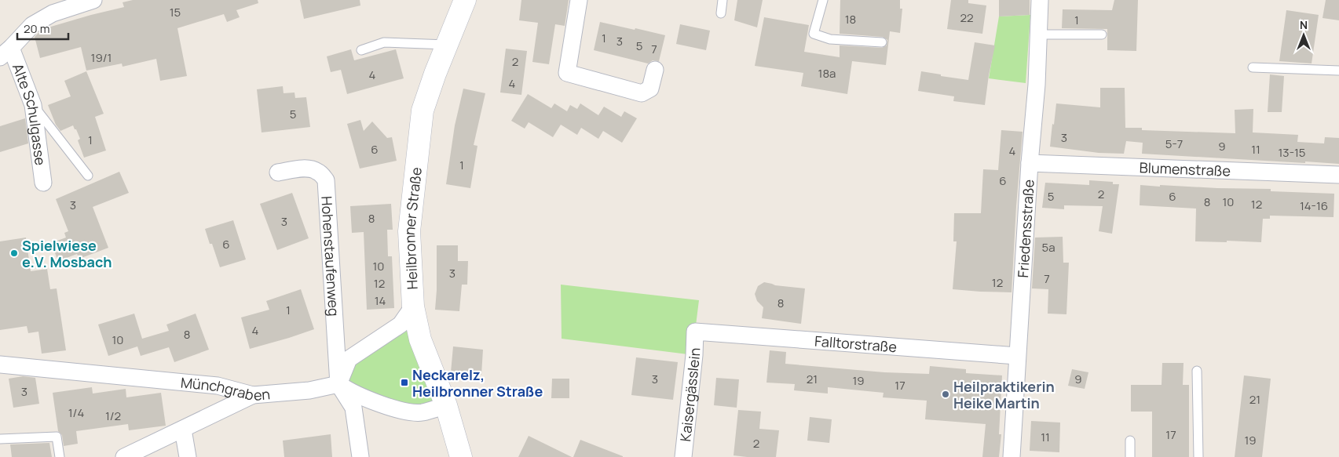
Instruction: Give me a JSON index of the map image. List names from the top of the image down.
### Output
{
  "streets": {
    "street": [
      "Alte Schulgasse",
      "Blumenstraße",
      "Heilbronner Straße",
      "Friedensstraße",
      "Hohenstaufenweg",
      "Falltorstraße",
      "Münchgraben",
      "Kaisergässlein"
    ]
  },
  "crossings": [
    ["Blumenstraße", "Friedensstraße"],
    ["Friedensstraße", "Falltorstraße"],
    ["Hohenstaufenweg", "Münchgraben"],
    ["Falltorstraße", "Kaisergässlein"]
  ],
  "places": {
    "other": ["Spielwiese e.V. Mosbach", "Heilpraktikerin Heike Martin"],
    "transit": ["Neckarelz, Heilbronner Straße"]
  },
  "house_numbers": [
    "15",
    "22",
    "18",
    "1",
    "1",
    "3",
    "5",
    "7",
    "19/1",
    "2",
    "18a",
    "4",
    "4",
    "5",
    "3",
    "1",
    "5-7",
    "9",
    "6",
    "11",
    "4",
    "13-15",
    "1",
    "6",
    "2",
    "5",
    "6",
    "8",
    "10",
    "12",
    "3",
    "14-16",
    "8",
    "3",
    "6",
    "5a",
    "10",
    "3",
    "7",
    "12",
    "12",
    "14",
    "8",
    "1",
    "4",
    "8",
    "10",
    "3",
    "21",
    "9",
    "19",
    "17",
    "3",
    "21",
    "1/4",
    "1/2",
    "17",
    "11",
    "19",
    "2"
  ],
  "scale_bar": "20 m",
  "north": "top"
}
